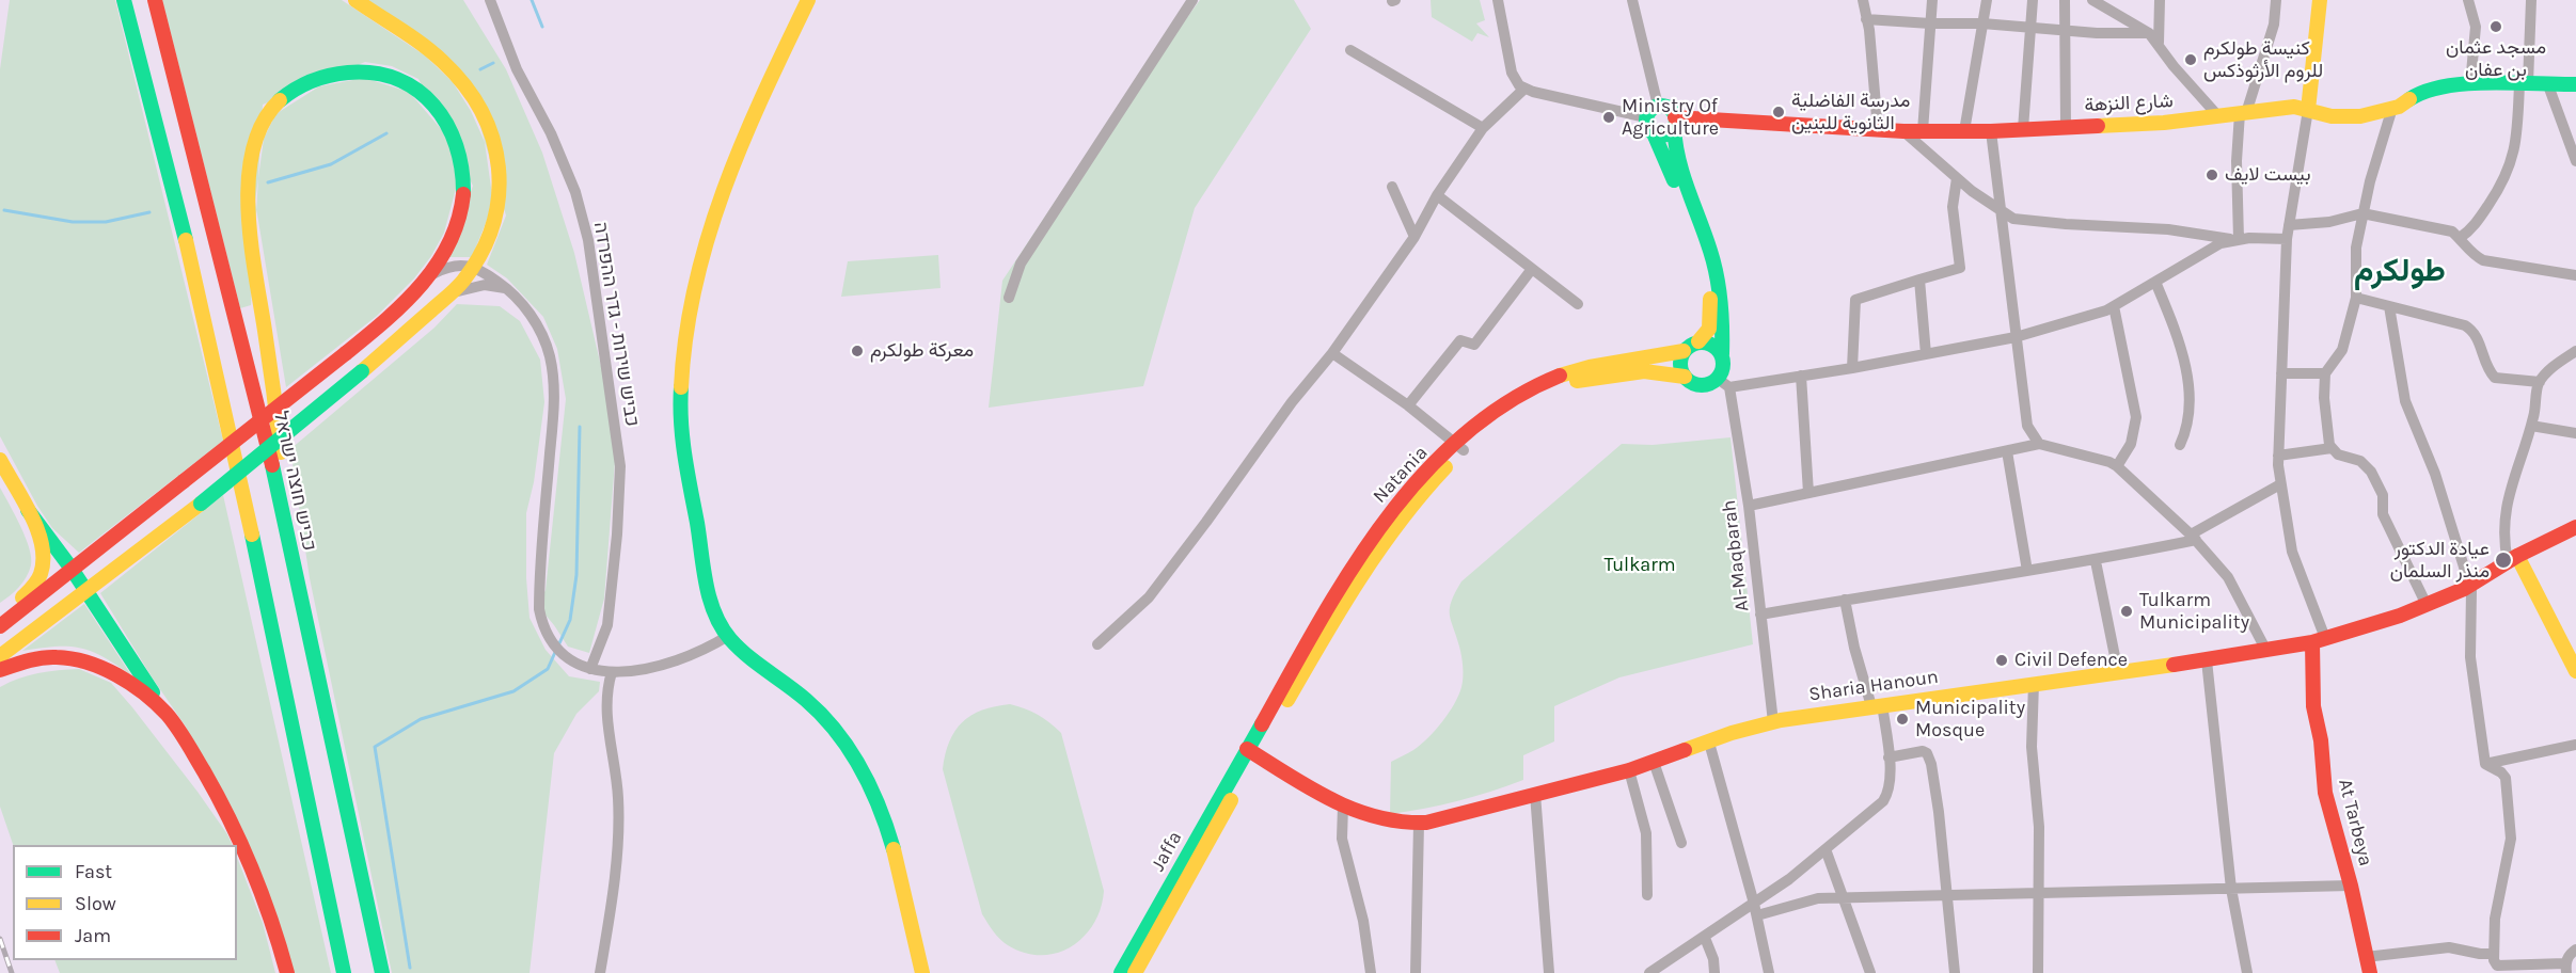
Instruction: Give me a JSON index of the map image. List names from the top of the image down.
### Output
{
  "streets": {
    "main road": [
      "شارع النزهة",
      "Natania",
      "כביש חוצה ישראל",
      "Sharia Hanoun",
      "At Tarbeya",
      "Jaffa"
    ],
    "street": ["כביש שירות - גדר ההפרדה", "Al-Maqbarah"]
  },
  "crossings": [
    ["Natania", "Al-Maqbarah"],
    ["Natania", "Sharia Hanoun"],
    ["Natania", "Jaffa"],
    ["Al-Maqbarah", "Sharia Hanoun"],
    ["Sharia Hanoun", "At Tarbeya"],
    ["Sharia Hanoun", "Jaffa"]
  ],
  "districts": ["طولكرم"],
  "parks": ["Tulkarm"],
  "places": [
    "مسجد عثمان بن عفان",
    "كنيسة طولكرم للروم الأرثوذكس",
    "مدرسة الفاضلية الثانوية للبنين",
    "Ministry Of Agriculture",
    "بيست لايف",
    "معركة طولكرم",
    "عيادة الدكتور منذر السلمان",
    "Tulkarm Municipality",
    "Civil Defence",
    "Municipality Mosque"
  ],
  "legend": ["Fast", "Slow", "Jam"]
}
